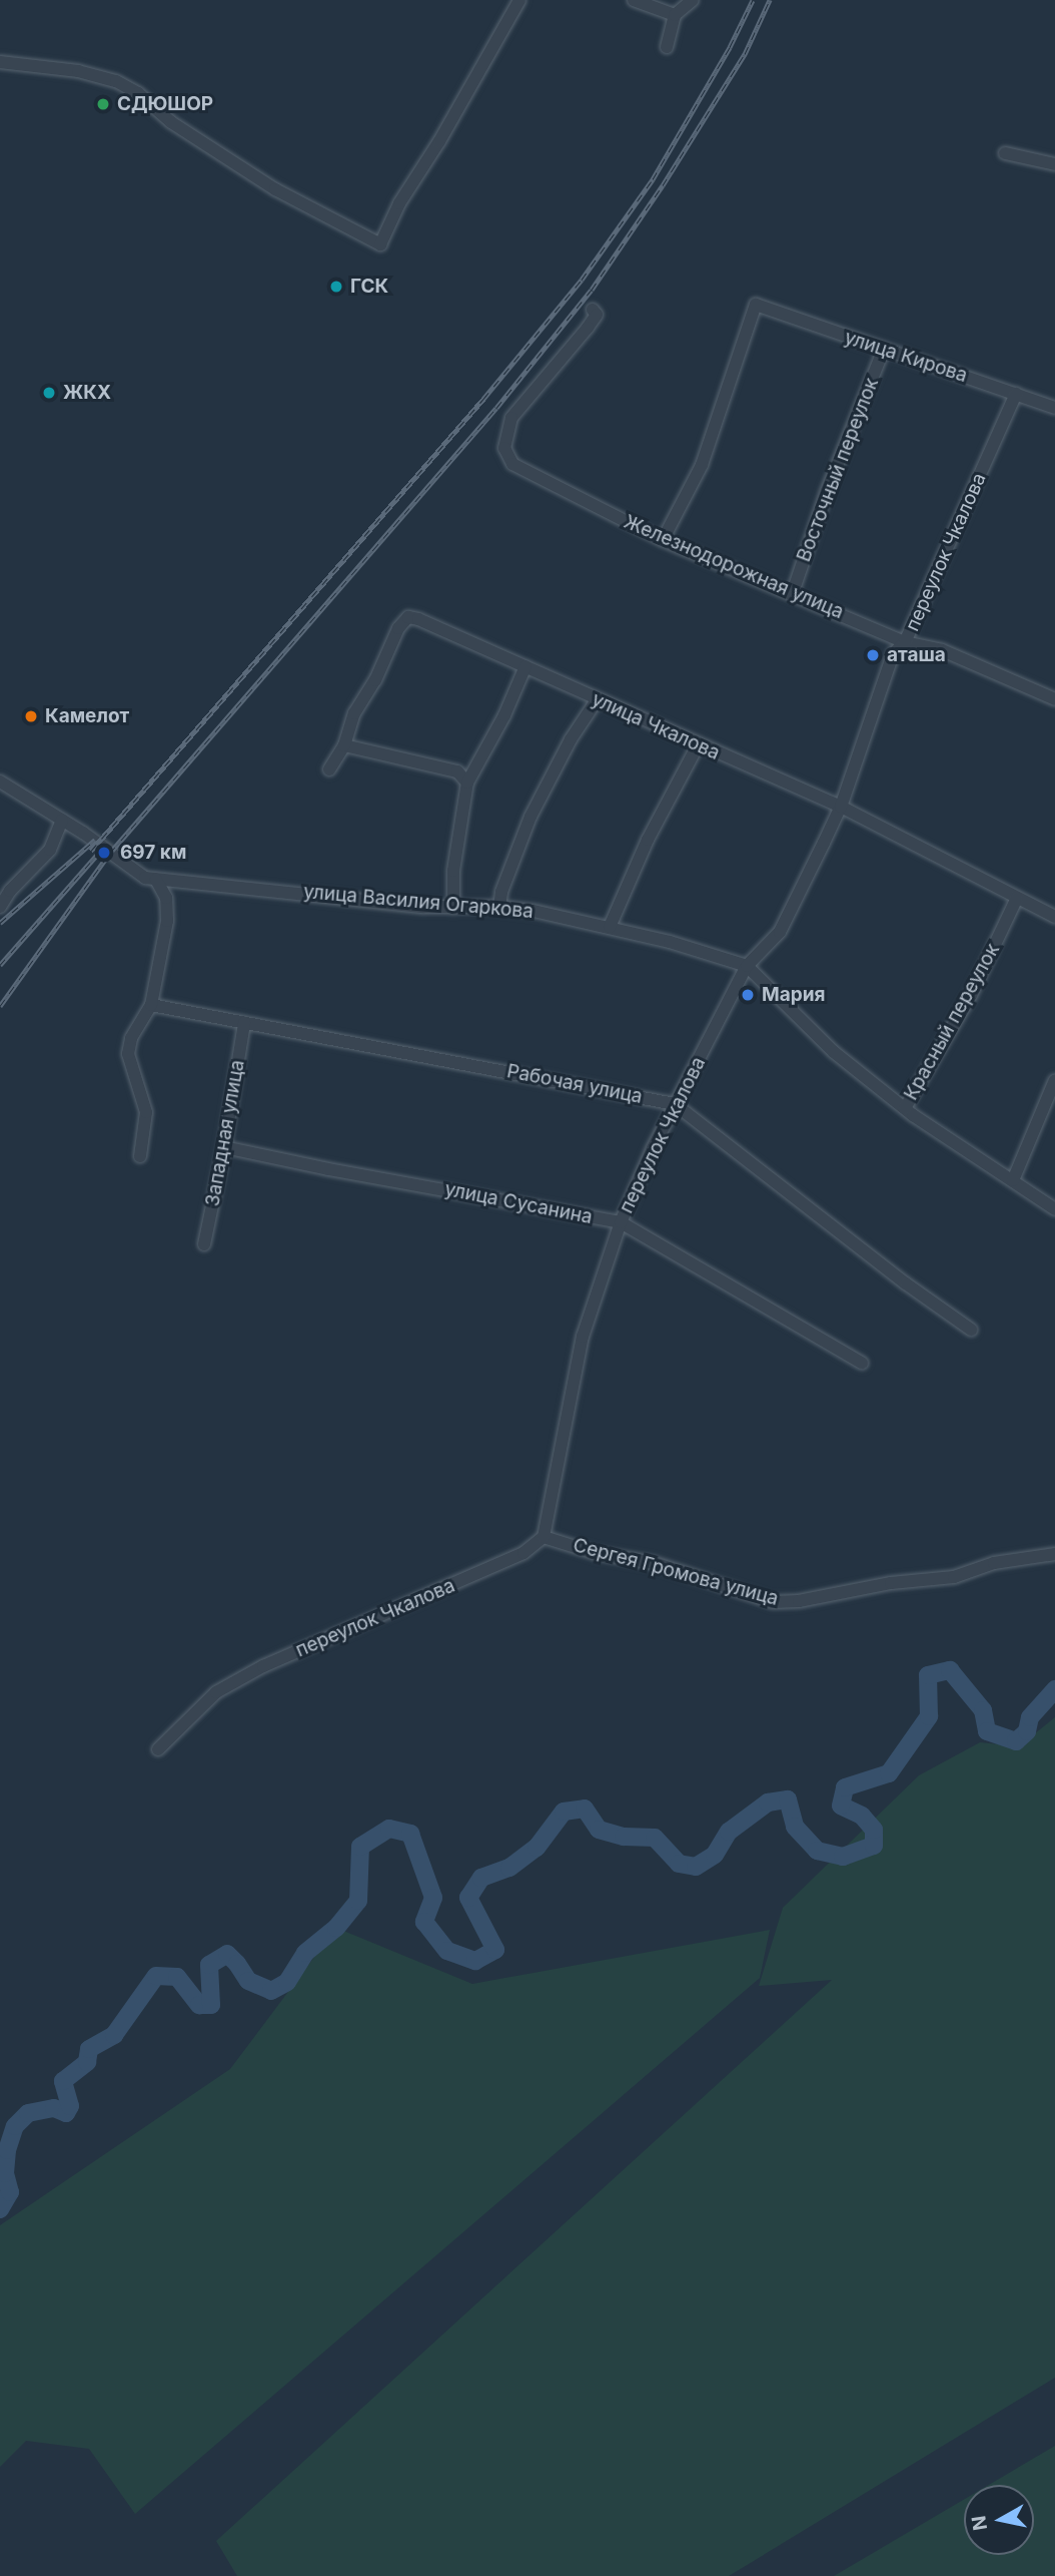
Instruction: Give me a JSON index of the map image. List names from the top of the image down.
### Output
{
  "streets": {
    "street": [
      "улица Кирова",
      "Восточный переулок",
      "переулок Чкалова",
      "Железнодорожная улица",
      "улица Чкалова",
      "улица Василия Огаркова",
      "Красный переулок",
      "Рабочая улица",
      "Западная улица",
      "улица Сусанина",
      "Сергея Громова улица"
    ]
  },
  "crossings": [
    ["улица Кирова", "Восточный переулок"],
    ["улица Кирова", "переулок Чкалова"],
    ["улица Кирова", "Железнодорожная улица"],
    ["Восточный переулок", "Железнодорожная улица"],
    ["переулок Чкалова", "Железнодорожная улица"],
    ["переулок Чкалова", "улица Чкалова"],
    ["переулок Чкалова", "улица Василия Огаркова"],
    ["переулок Чкалова", "Рабочая улица"],
    ["переулок Чкалова", "улица Сусанина"],
    ["переулок Чкалова", "Сергея Громова улица"],
    ["улица Чкалова", "Красный переулок"],
    ["улица Василия Огаркова", "Красный переулок"],
    ["Рабочая улица", "Западная улица"],
    ["Западная улица", "улица Сусанина"]
  ],
  "places": [
    "СДЮШОР",
    "ГСК",
    "ЖКХ",
    "аташа",
    "Камелот",
    "697 км",
    "Мария"
  ],
  "north": "left"
}
